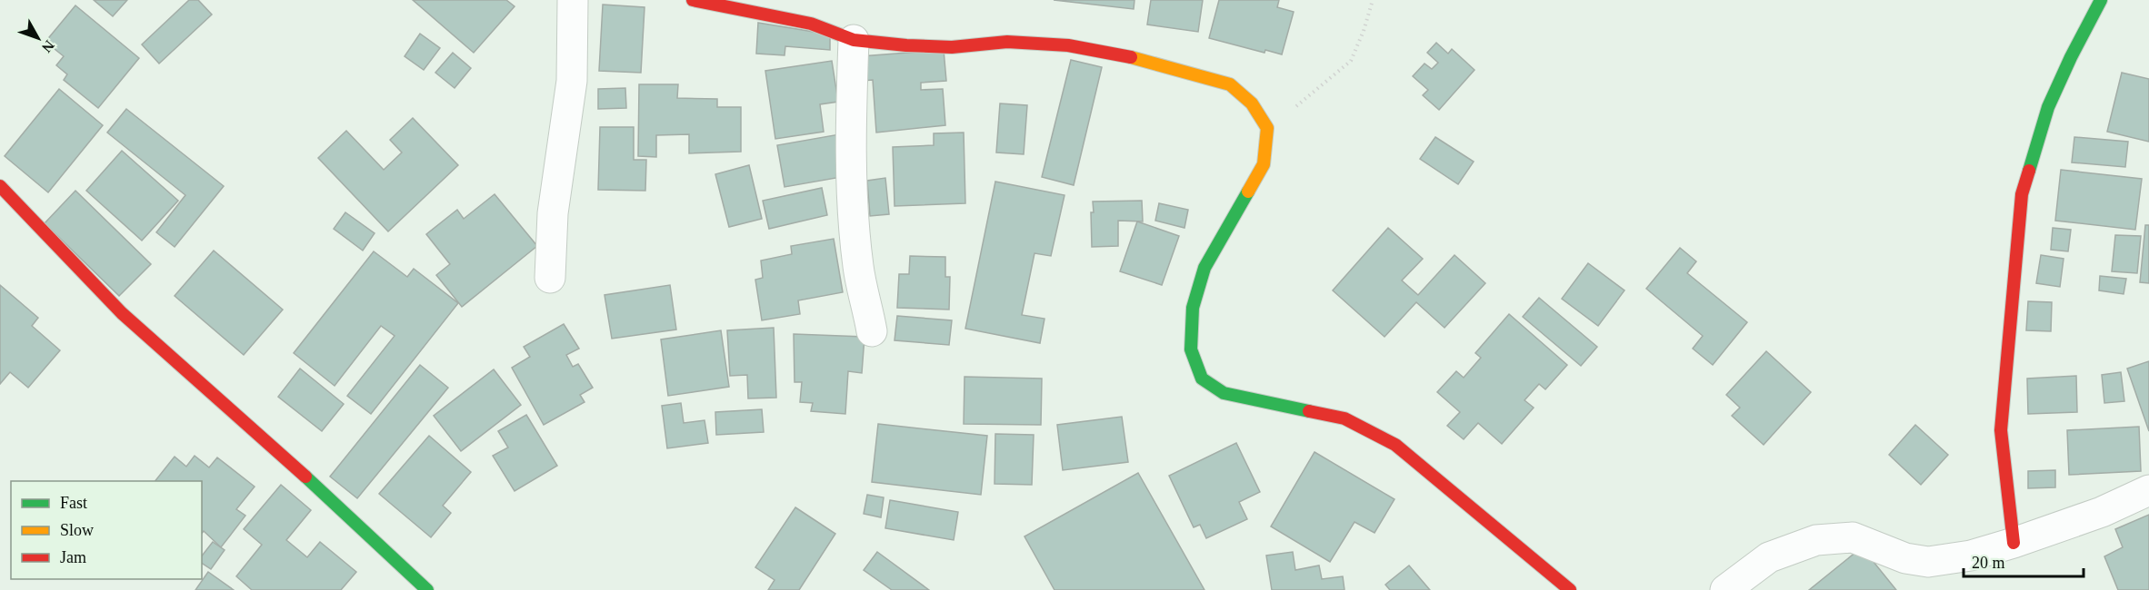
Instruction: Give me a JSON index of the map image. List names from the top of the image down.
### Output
{
  "legend": ["Fast", "Slow", "Jam"],
  "scale_bar": "20 m",
  "north": "bottom right"
}
